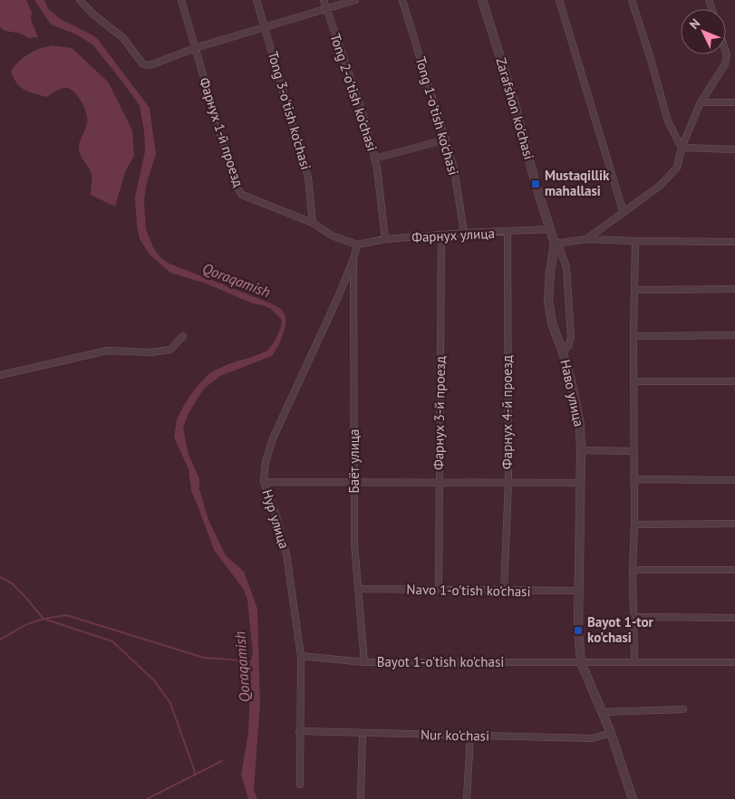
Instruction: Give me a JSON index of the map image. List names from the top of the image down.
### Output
{
  "streets": {
    "street": [
      "Tong 2-o'tish ko'chasi",
      "Zarafshon ko'chasi",
      "Tong 3-o'tish ko'chasi",
      "Tong 1-o'tish ko'chasi",
      "Фарнух 1-й проезд",
      "Фарнух улица",
      "Наво улица",
      "Фарнух 4-й проезд",
      "Фарнух 3-й проезд",
      "Баёт улица",
      "Нур улица",
      "Navo 1-o'tish ko'chasi",
      "Bayot 1-o'tish ko'chasi",
      "Nur ko'chasi"
    ]
  },
  "crossings": [
    ["Tong 2-o'tish ko'chasi", "Фарнух улица"],
    ["Zarafshon ko'chasi", "Фарнух улица"],
    ["Zarafshon ko'chasi", "Наво улица"],
    ["Tong 3-o'tish ko'chasi", "Фарнух 1-й проезд"],
    ["Tong 1-o'tish ko'chasi", "Фарнух улица"],
    ["Фарнух 1-й проезд", "Фарнух улица"],
    ["Фарнух 1-й проезд", "Нур улица"],
    ["Фарнух улица", "Фарнух 4-й проезд"],
    ["Фарнух улица", "Фарнух 3-й проезд"],
    ["Фарнух улица", "Нур улица"],
    ["Наво улица", "Navo 1-o'tish ko'chasi"],
    ["Наво улица", "Bayot 1-o'tish ko'chasi"],
    ["Наво улица", "Nur ko'chasi"],
    ["Фарнух 4-й проезд", "Navo 1-o'tish ko'chasi"],
    ["Фарнух 3-й проезд", "Navo 1-o'tish ko'chasi"],
    ["Баёт улица", "Нур улица"],
    ["Баёт улица", "Navo 1-o'tish ko'chasi"],
    ["Баёт улица", "Bayot 1-o'tish ko'chasi"],
    ["Нур улица", "Bayot 1-o'tish ko'chasi"],
    ["Нур улица", "Nur ko'chasi"]
  ],
  "water": ["Qoraqamish"],
  "places": {
    "transit": ["Mustaqillik mahallasi", "Bayot 1-tor ko'chasi"]
  },
  "north": "top left"
}
